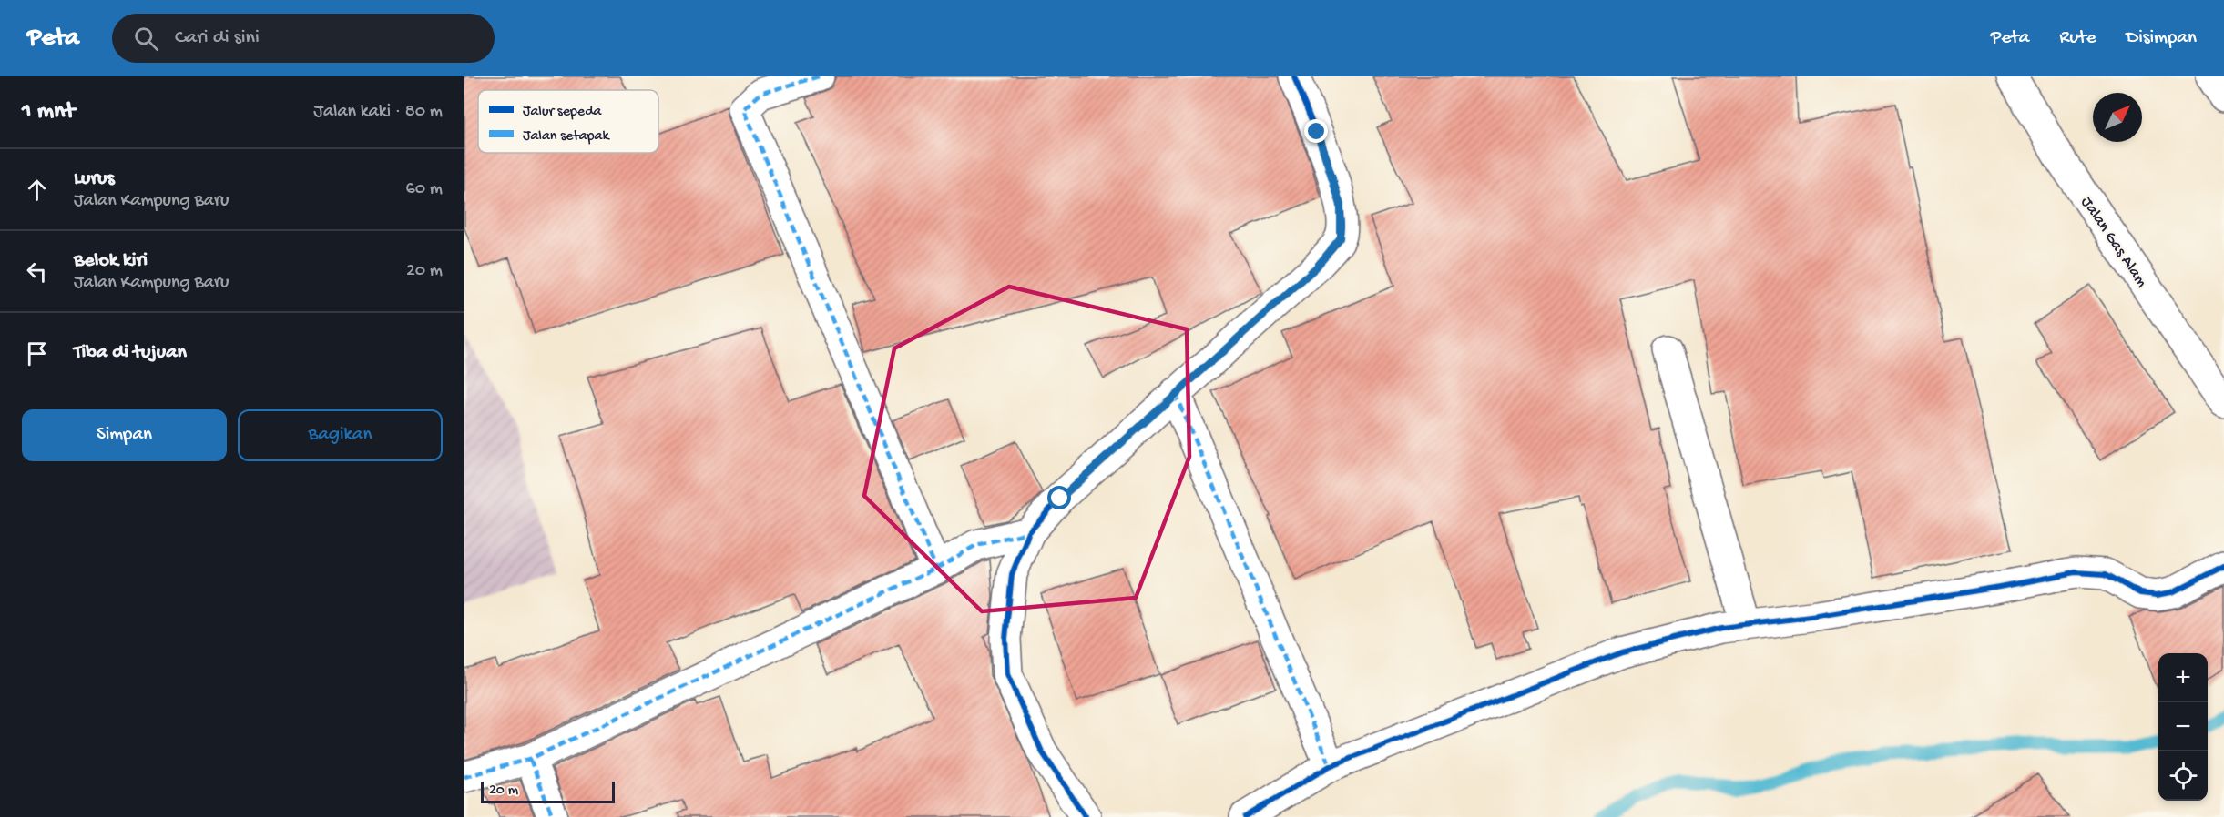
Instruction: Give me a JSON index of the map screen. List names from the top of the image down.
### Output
{
  "streets": {
    "main road": ["Jalan Gas Alam"]
  },
  "legend": ["Jalur sepeda", "Jalan setapak"],
  "scale_bar": "20 m",
  "north": "top right",
  "page": {
    "header": "Peta",
    "search": "Cari di sini",
    "nav": ["Peta", "Rute", "Disimpan"],
    "heading": ["1 mnt", "Jalan kaki · 80 m"],
    "list": [
      ["Lurus", "Jalan Kampung Baru", "60 m"],
      ["Belok kiri", "Jalan Kampung Baru", "20 m"],
      "Tiba di tujuan"
    ],
    "buttons": ["Simpan", "Bagikan"],
    "map_buttons": ["+", "−"],
    "scale": "20 m"
  }
}
